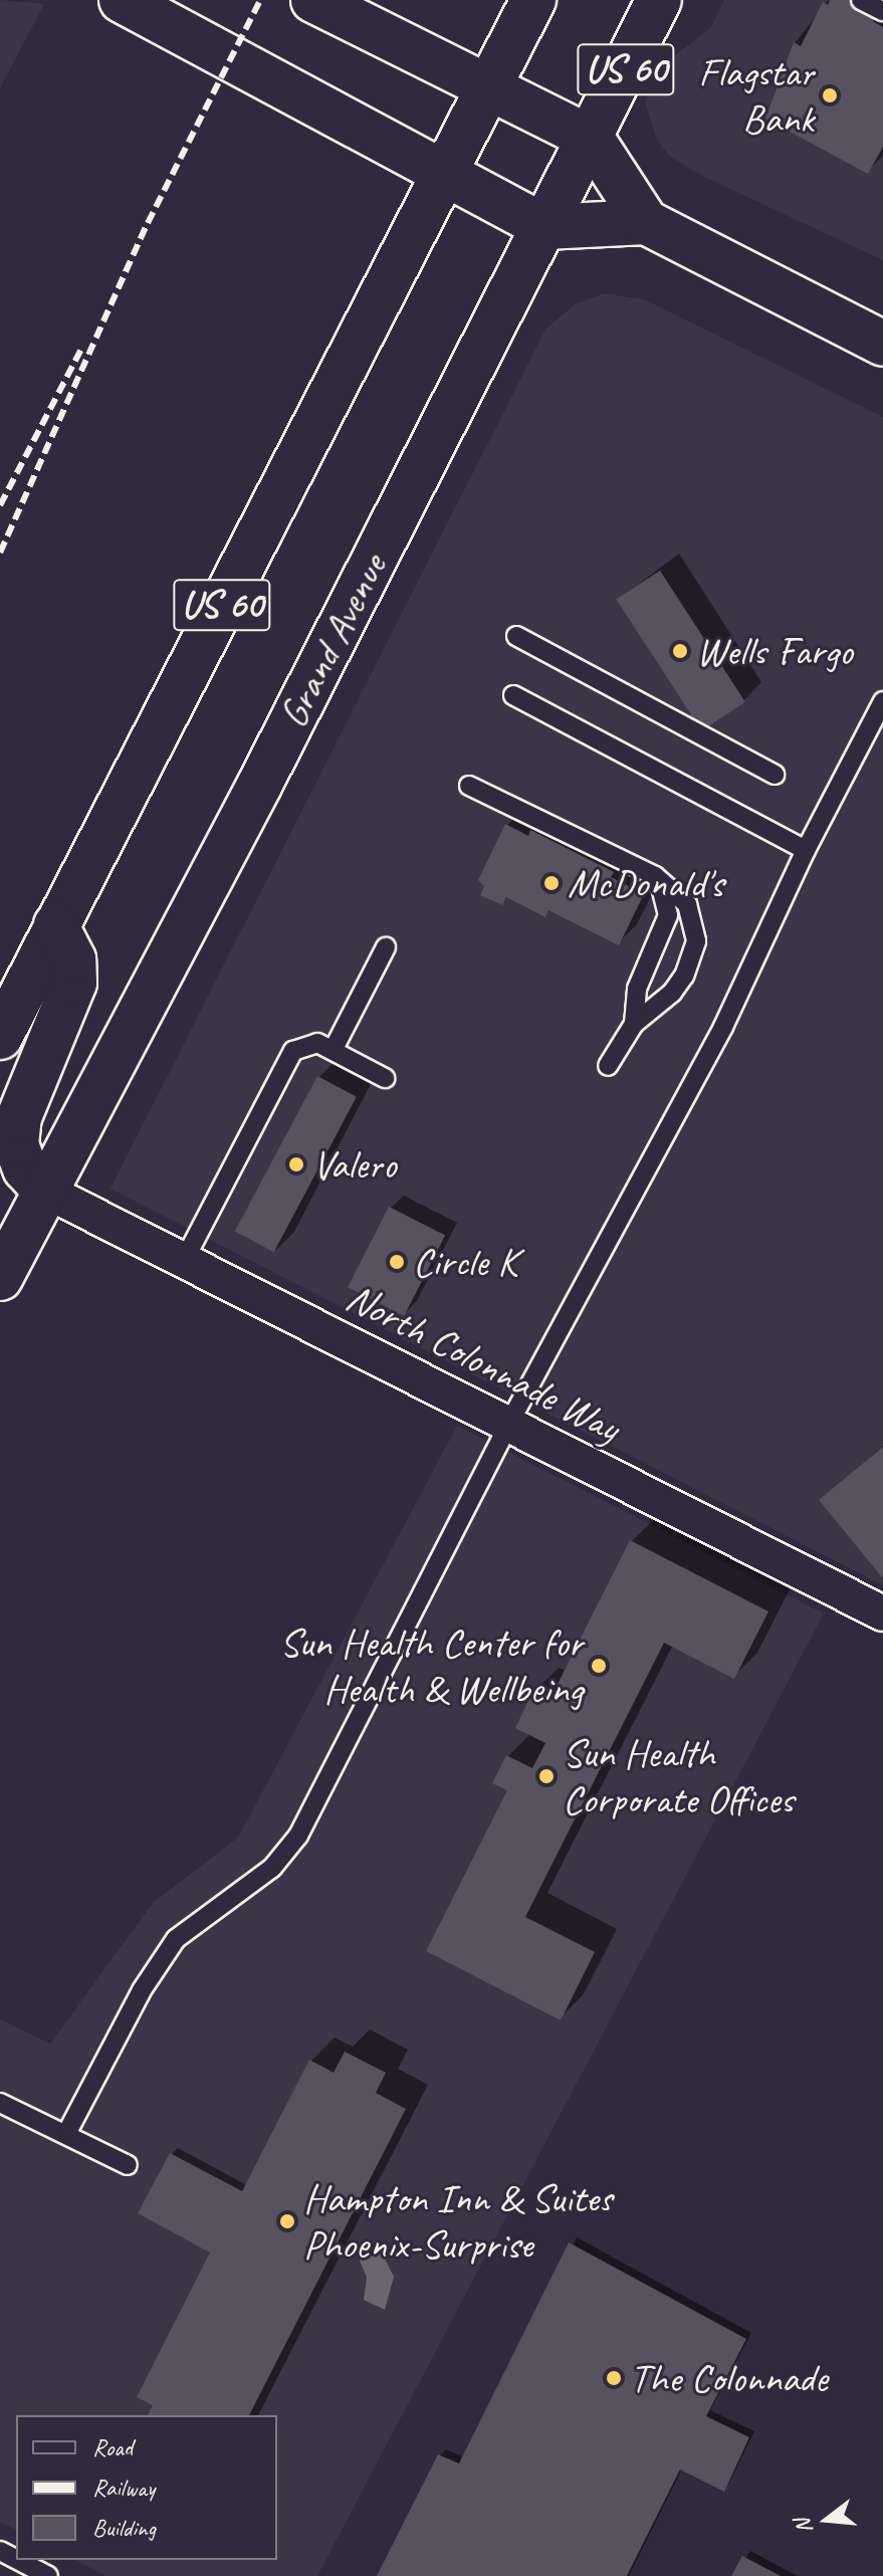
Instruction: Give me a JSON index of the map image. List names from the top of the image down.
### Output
{
  "streets": {
    "main road": ["US 60", "Grand Avenue"],
    "street": ["North Colonnade Way"]
  },
  "crossings": [
    ["Grand Avenue", "North Colonnade Way"]
  ],
  "places": [
    "Flagstar Bank",
    "Wells Fargo",
    "McDonald's",
    "Valero",
    "Circle K",
    "Sun Health Center for Health & Wellbeing",
    "Sun Health Corporate Offices",
    "Hampton Inn & Suites Phoenix-Surprise",
    "The Colonnade"
  ],
  "legend": ["Road", "Railway", "Building"],
  "north": "left"
}
